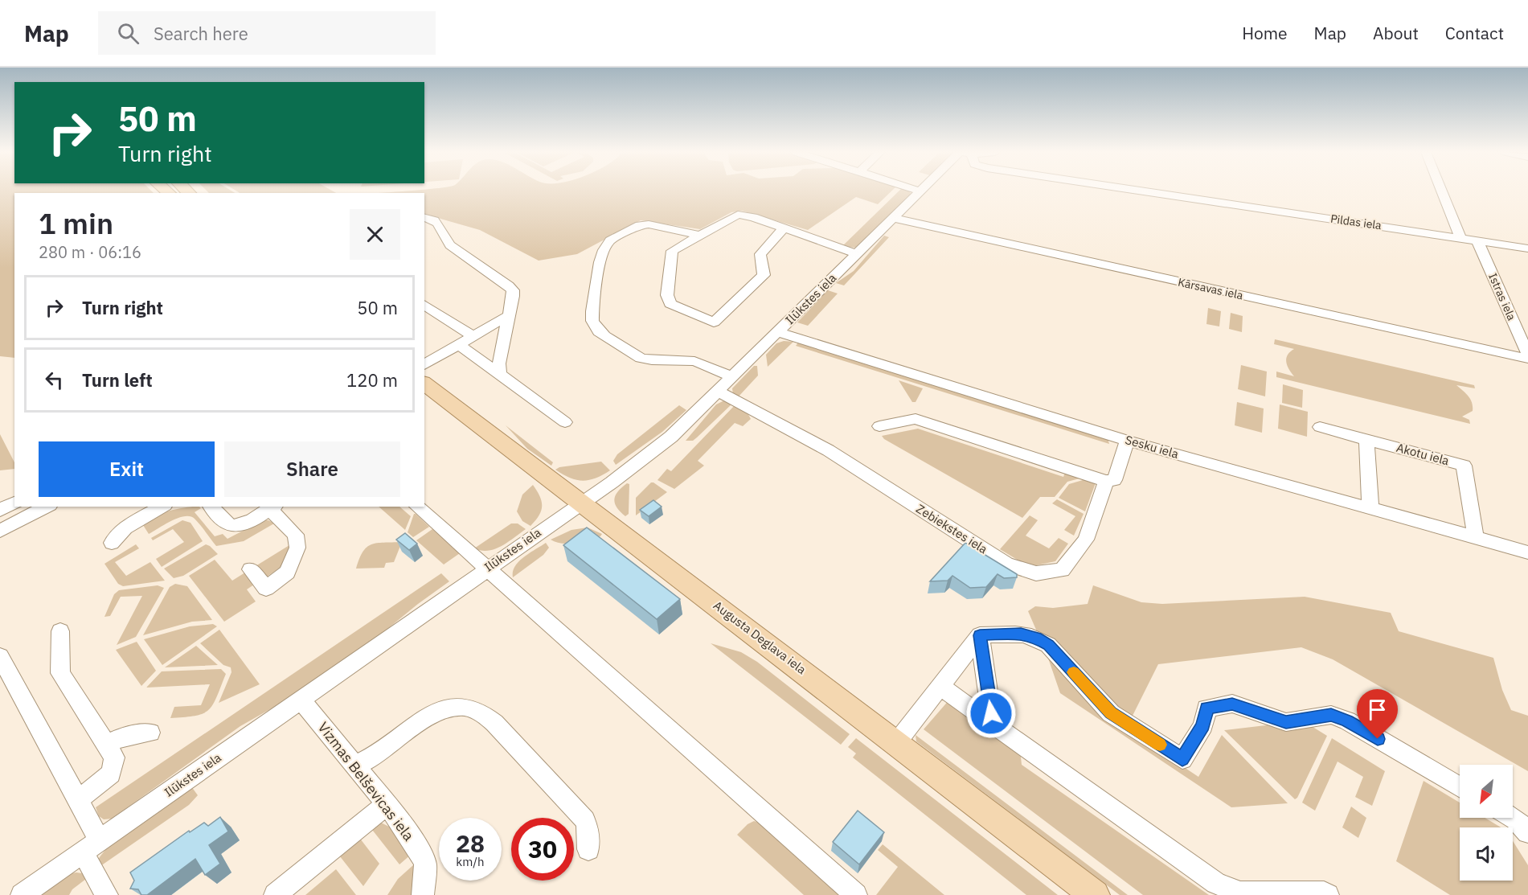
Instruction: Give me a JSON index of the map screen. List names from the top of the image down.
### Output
{
  "streets": {
    "main road": ["Augusta Deglava iela"],
    "street": [
      "Pildas iela",
      "Kārsavas iela",
      "Istras iela",
      "Ilūkstes iela",
      "Sesku iela",
      "Akotu iela",
      "Zebiekstes iela",
      "Vizmas Belševicas iela"
    ]
  },
  "crossings": [
    ["Pildas iela", "Istras iela"],
    ["Kārsavas iela", "Ilūkstes iela"],
    ["Ilūkstes iela", "Sesku iela"],
    ["Ilūkstes iela", "Zebiekstes iela"],
    ["Ilūkstes iela", "Augusta Deglava iela"],
    ["Ilūkstes iela", "Vizmas Belševicas iela"],
    ["Sesku iela", "Akotu iela"],
    ["Sesku iela", "Zebiekstes iela"]
  ],
  "north": "bottom left",
  "page": {
    "header": "Map",
    "search": "Search here",
    "nav": [
      "Home",
      "Map",
      "About",
      "Contact"
    ],
    "turn": ["50 m", "Turn right"],
    "heading": ["1 min", "280 m · 06:16"],
    "list": [
      {
        "name": "Turn right",
        "value": "50 m"
      },
      {
        "name": "Turn left",
        "value": "120 m"
      }
    ],
    "buttons": ["Exit", "Share"],
    "speed": "28 km/h",
    "limit": "30"
  }
}
